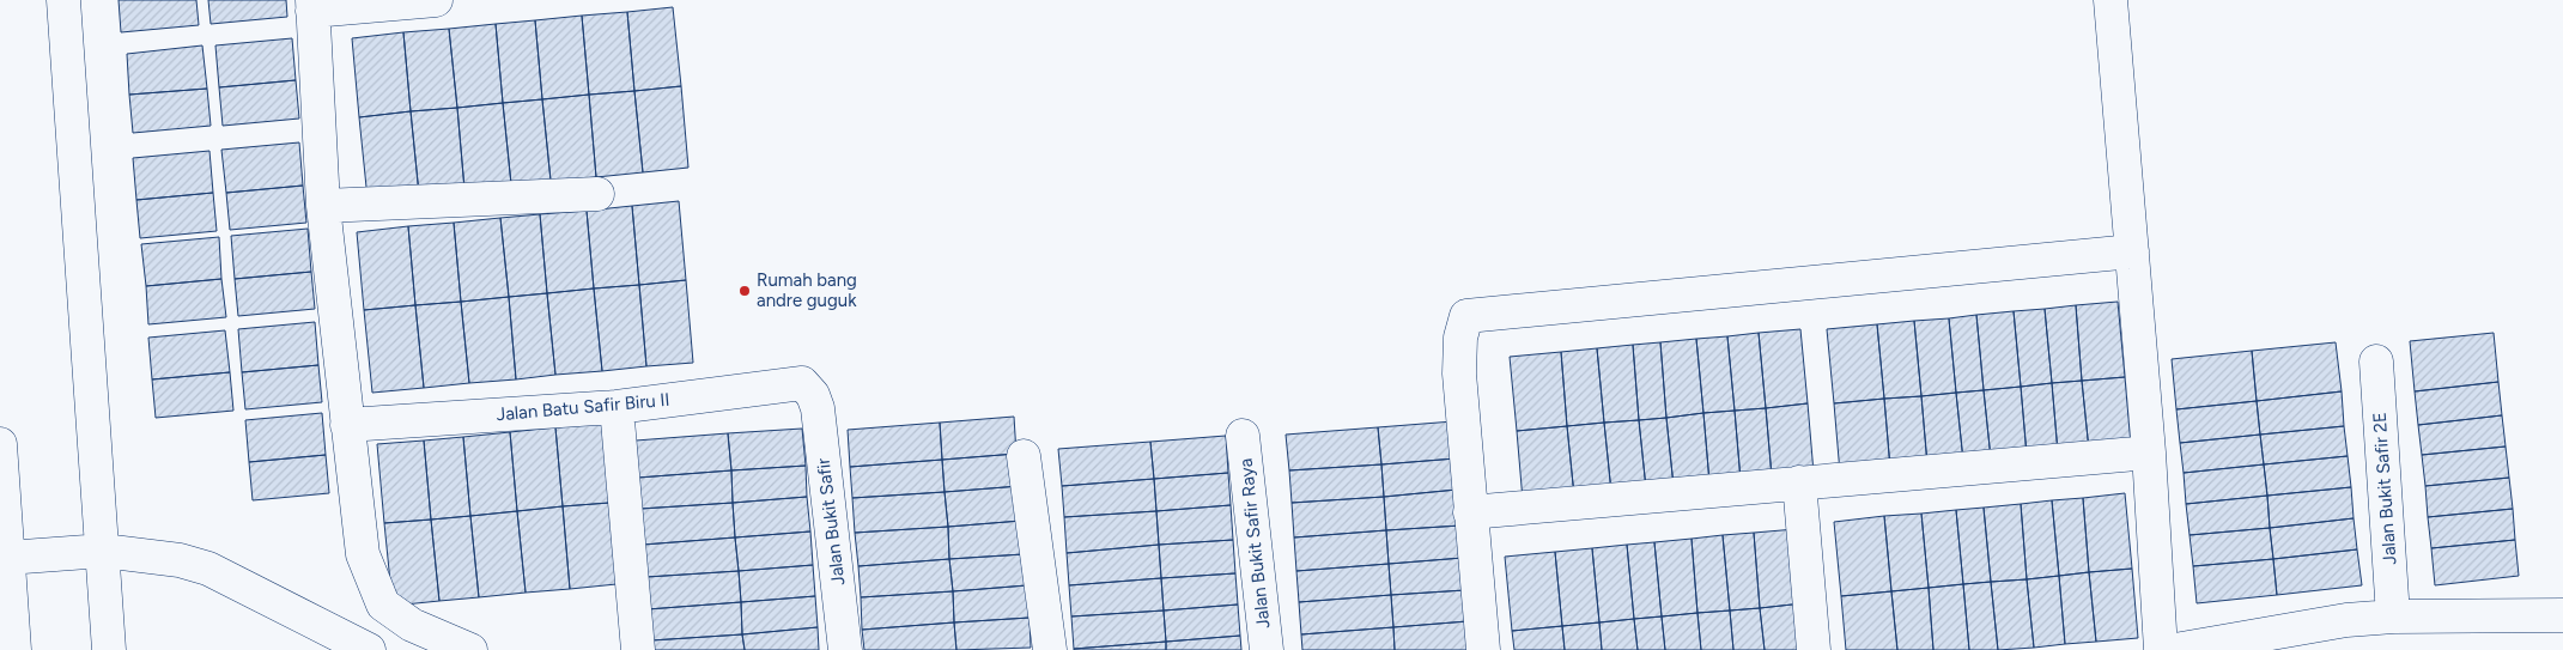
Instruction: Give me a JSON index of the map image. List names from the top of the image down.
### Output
{
  "streets": {
    "street": [
      "Jalan Batu Safir Biru II",
      "Jalan Bukit Safir 2E",
      "Jalan Bukit Safir",
      "Jalan Bukit Safir Raya"
    ]
  },
  "crossings": [
    ["Jalan Batu Safir Biru II", "Jalan Bukit Safir"]
  ],
  "places": ["Rumah bang andre guguk"]
}
